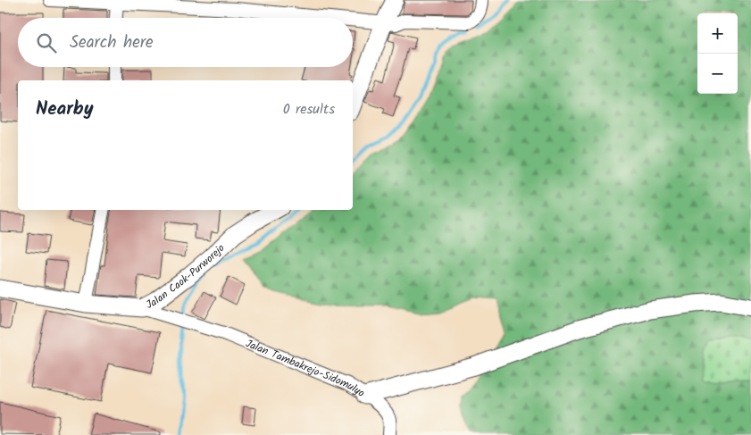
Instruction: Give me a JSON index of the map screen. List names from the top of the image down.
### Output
{
  "streets": {
    "street": ["Jalan Caok-Purworejo", "Jalan Tambakrejo-Sidomulyo"]
  },
  "crossings": [
    ["Jalan Caok-Purworejo", "Jalan Tambakrejo-Sidomulyo"]
  ],
  "page": {
    "map_buttons": ["+", "−"],
    "search": "Search here",
    "heading": ["Nearby", "0 results"]
  }
}
